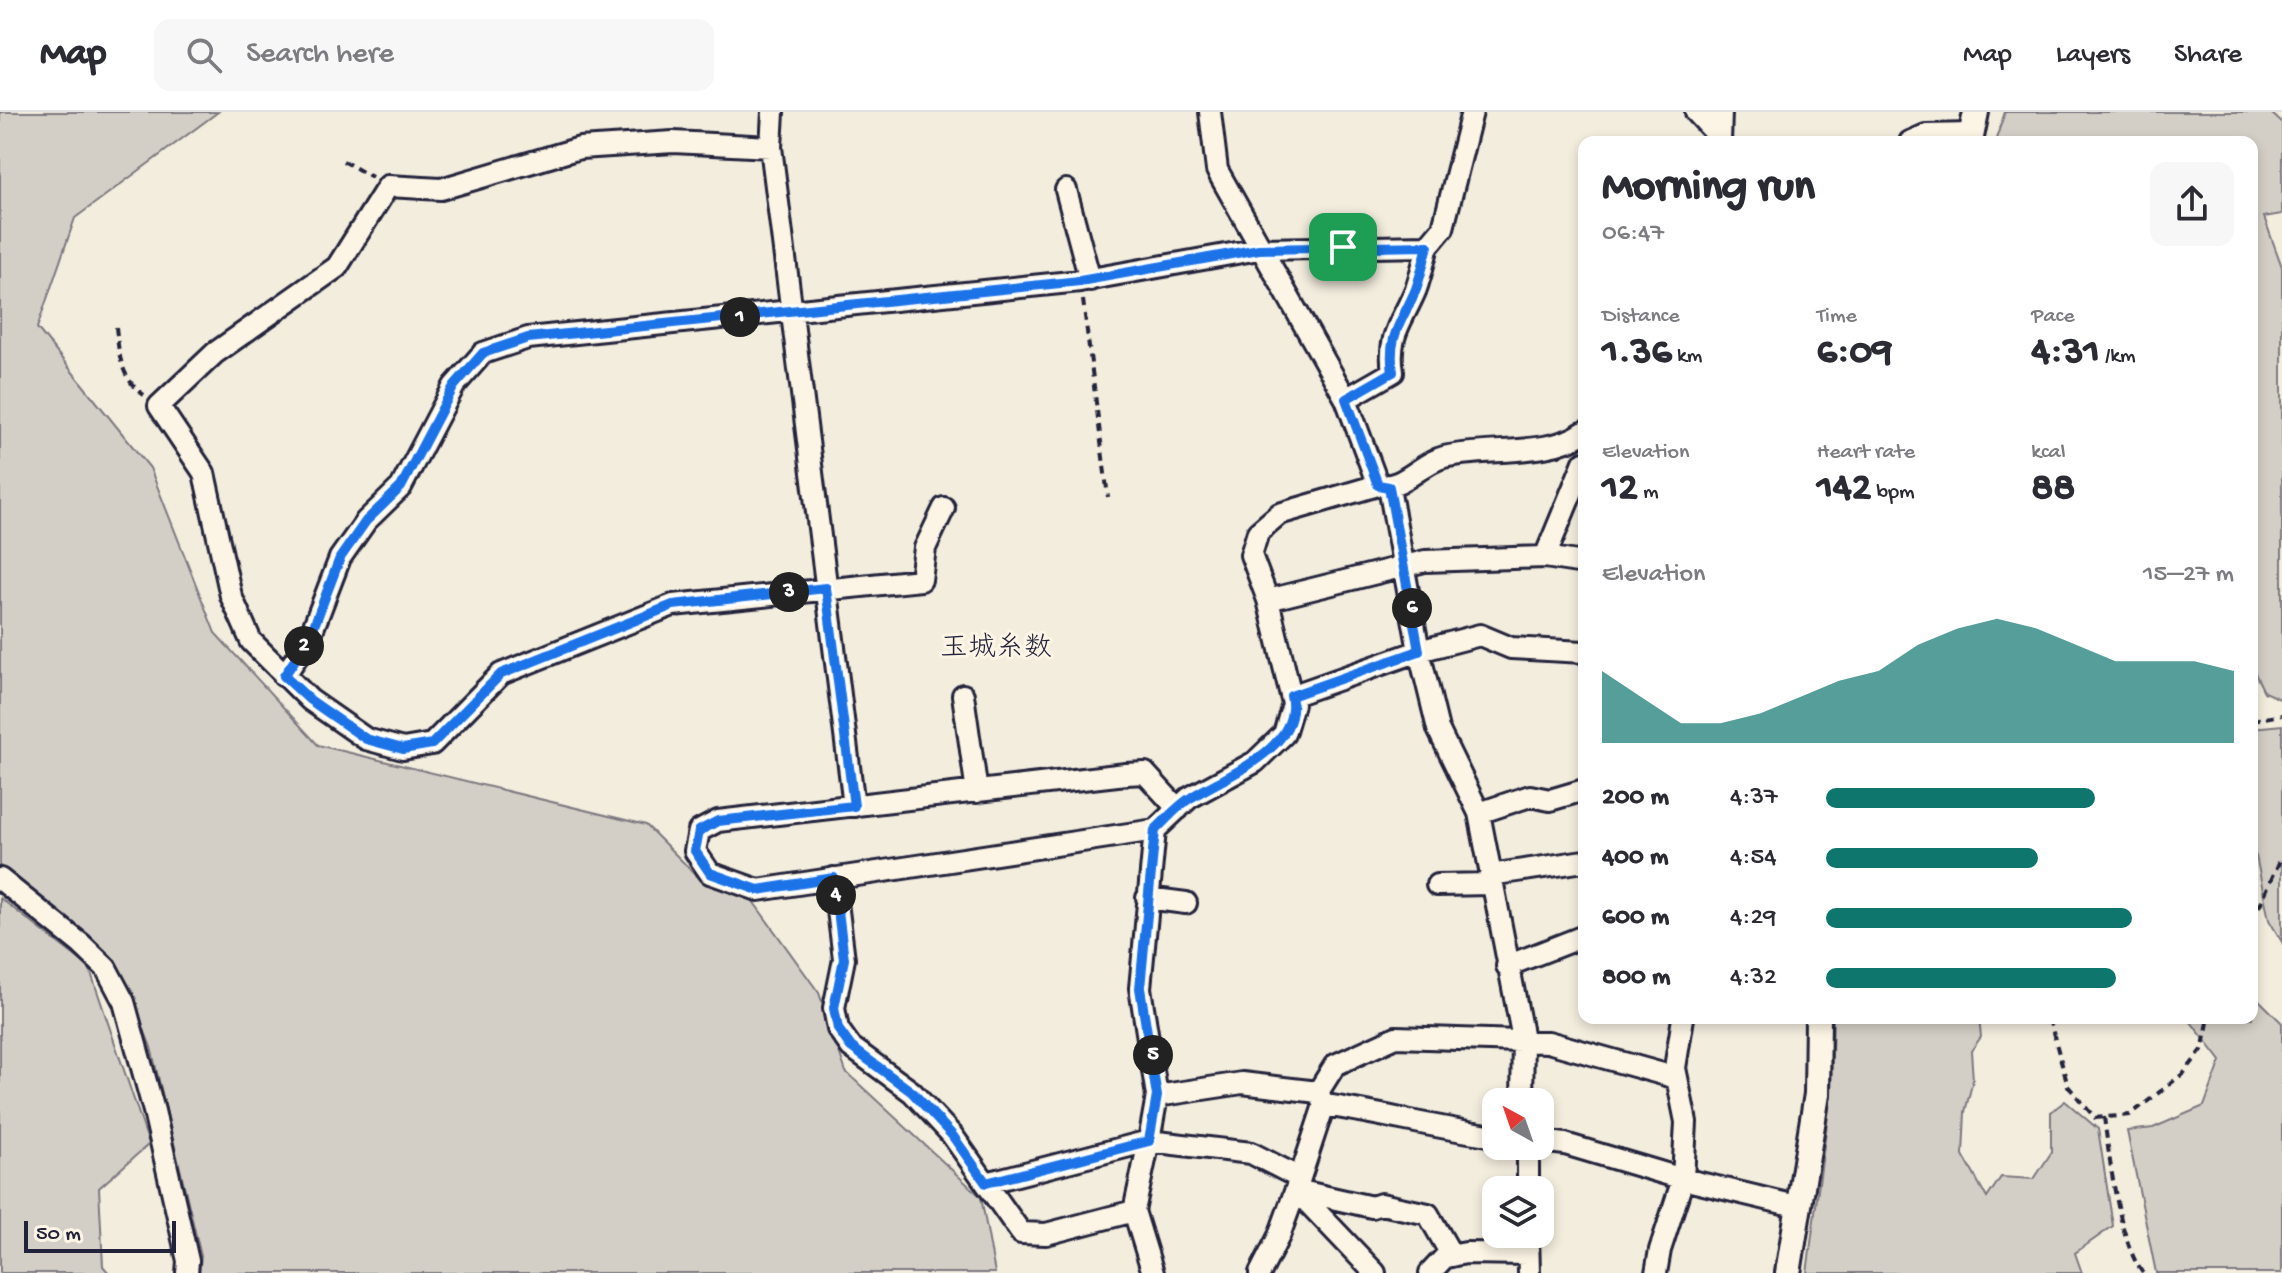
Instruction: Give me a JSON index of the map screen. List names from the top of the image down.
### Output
{
  "districts": ["玉城糸数"],
  "scale_bar": "50 m",
  "north": "top left",
  "page": {
    "header": "Map",
    "search": "Search here",
    "nav": ["Map", "Layers", "Share"],
    "heading": ["Morning run", "06:47"],
    "stats": [
      ["Distance", "1.36 km"],
      ["Time", "6:09"],
      ["Pace", "4:31 /km"],
      ["Elevation", "12 m"],
      ["Heart rate", "142 bpm"],
      ["kcal", "88"]
    ],
    "pins": [
      "1",
      "3",
      "6",
      "2",
      "4",
      "5"
    ],
    "chart": ["Elevation", "15–27 m"],
    "list": [
      {
        "name": "200 m",
        "note": "4:37"
      },
      {
        "name": "400 m",
        "note": "4:54"
      },
      {
        "name": "600 m",
        "note": "4:29"
      },
      {
        "name": "800 m",
        "note": "4:32"
      }
    ],
    "scale": "50 m"
  }
}
